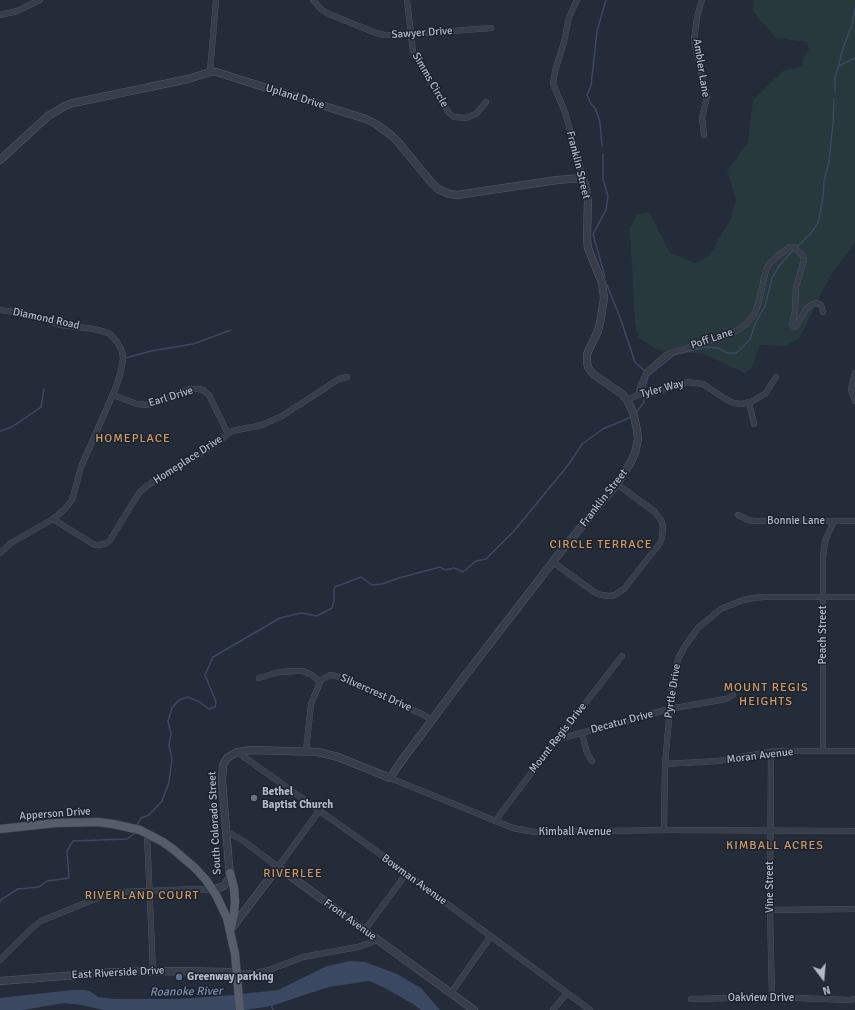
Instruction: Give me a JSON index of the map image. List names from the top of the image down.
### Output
{
  "streets": {
    "main road": ["Apperson Drive"],
    "street": [
      "Sawyer Drive",
      "Ambler Lane",
      "Simms Circle",
      "Upland Drive",
      "Franklin Street",
      "Diamond Road",
      "Poff Lane",
      "Tyler Way",
      "Earl Drive",
      "Homeplace Drive",
      "Bonnie Lane",
      "Peach Street",
      "Pyrtle Drive",
      "Silvercrest Drive",
      "Decatur Drive",
      "Mount Regis Drive",
      "Moran Avenue",
      "South Colorado Street",
      "Kimball Avenue",
      "Bowman Avenue",
      "Vine Street",
      "Front Avenue",
      "East Riverside Drive",
      "Oakview Drive"
    ]
  },
  "crossings": [
    ["Sawyer Drive", "Simms Circle"],
    ["Upland Drive", "Franklin Street"],
    ["Franklin Street", "Tyler Way"],
    ["Franklin Street", "Silvercrest Drive"],
    ["Franklin Street", "Kimball Avenue"],
    ["Diamond Road", "Earl Drive"],
    ["Diamond Road", "Homeplace Drive"],
    ["Poff Lane", "Tyler Way"],
    ["Earl Drive", "Homeplace Drive"],
    ["Bonnie Lane", "Peach Street"],
    ["Peach Street", "Pyrtle Drive"],
    ["Peach Street", "Moran Avenue"],
    ["Pyrtle Drive", "Decatur Drive"],
    ["Pyrtle Drive", "Moran Avenue"],
    ["Pyrtle Drive", "Kimball Avenue"],
    ["Decatur Drive", "Mount Regis Drive"],
    ["Mount Regis Drive", "Kimball Avenue"],
    ["Moran Avenue", "Vine Street"],
    ["Apperson Drive", "South Colorado Street"],
    ["South Colorado Street", "Kimball Avenue"],
    ["South Colorado Street", "Bowman Avenue"],
    ["South Colorado Street", "Front Avenue"],
    ["Kimball Avenue", "Bowman Avenue"],
    ["Kimball Avenue", "Vine Street"],
    ["Vine Street", "Oakview Drive"]
  ],
  "districts": [
    "HOMEPLACE",
    "CIRCLE TERRACE",
    "MOUNT REGIS HEIGHTS",
    "KIMBALL ACRES",
    "RIVERLEE",
    "RIVERLAND COURT"
  ],
  "water": ["Roanoke River"],
  "places": ["Bethel Baptist Church", "Greenway parking"],
  "north": "bottom"
}
